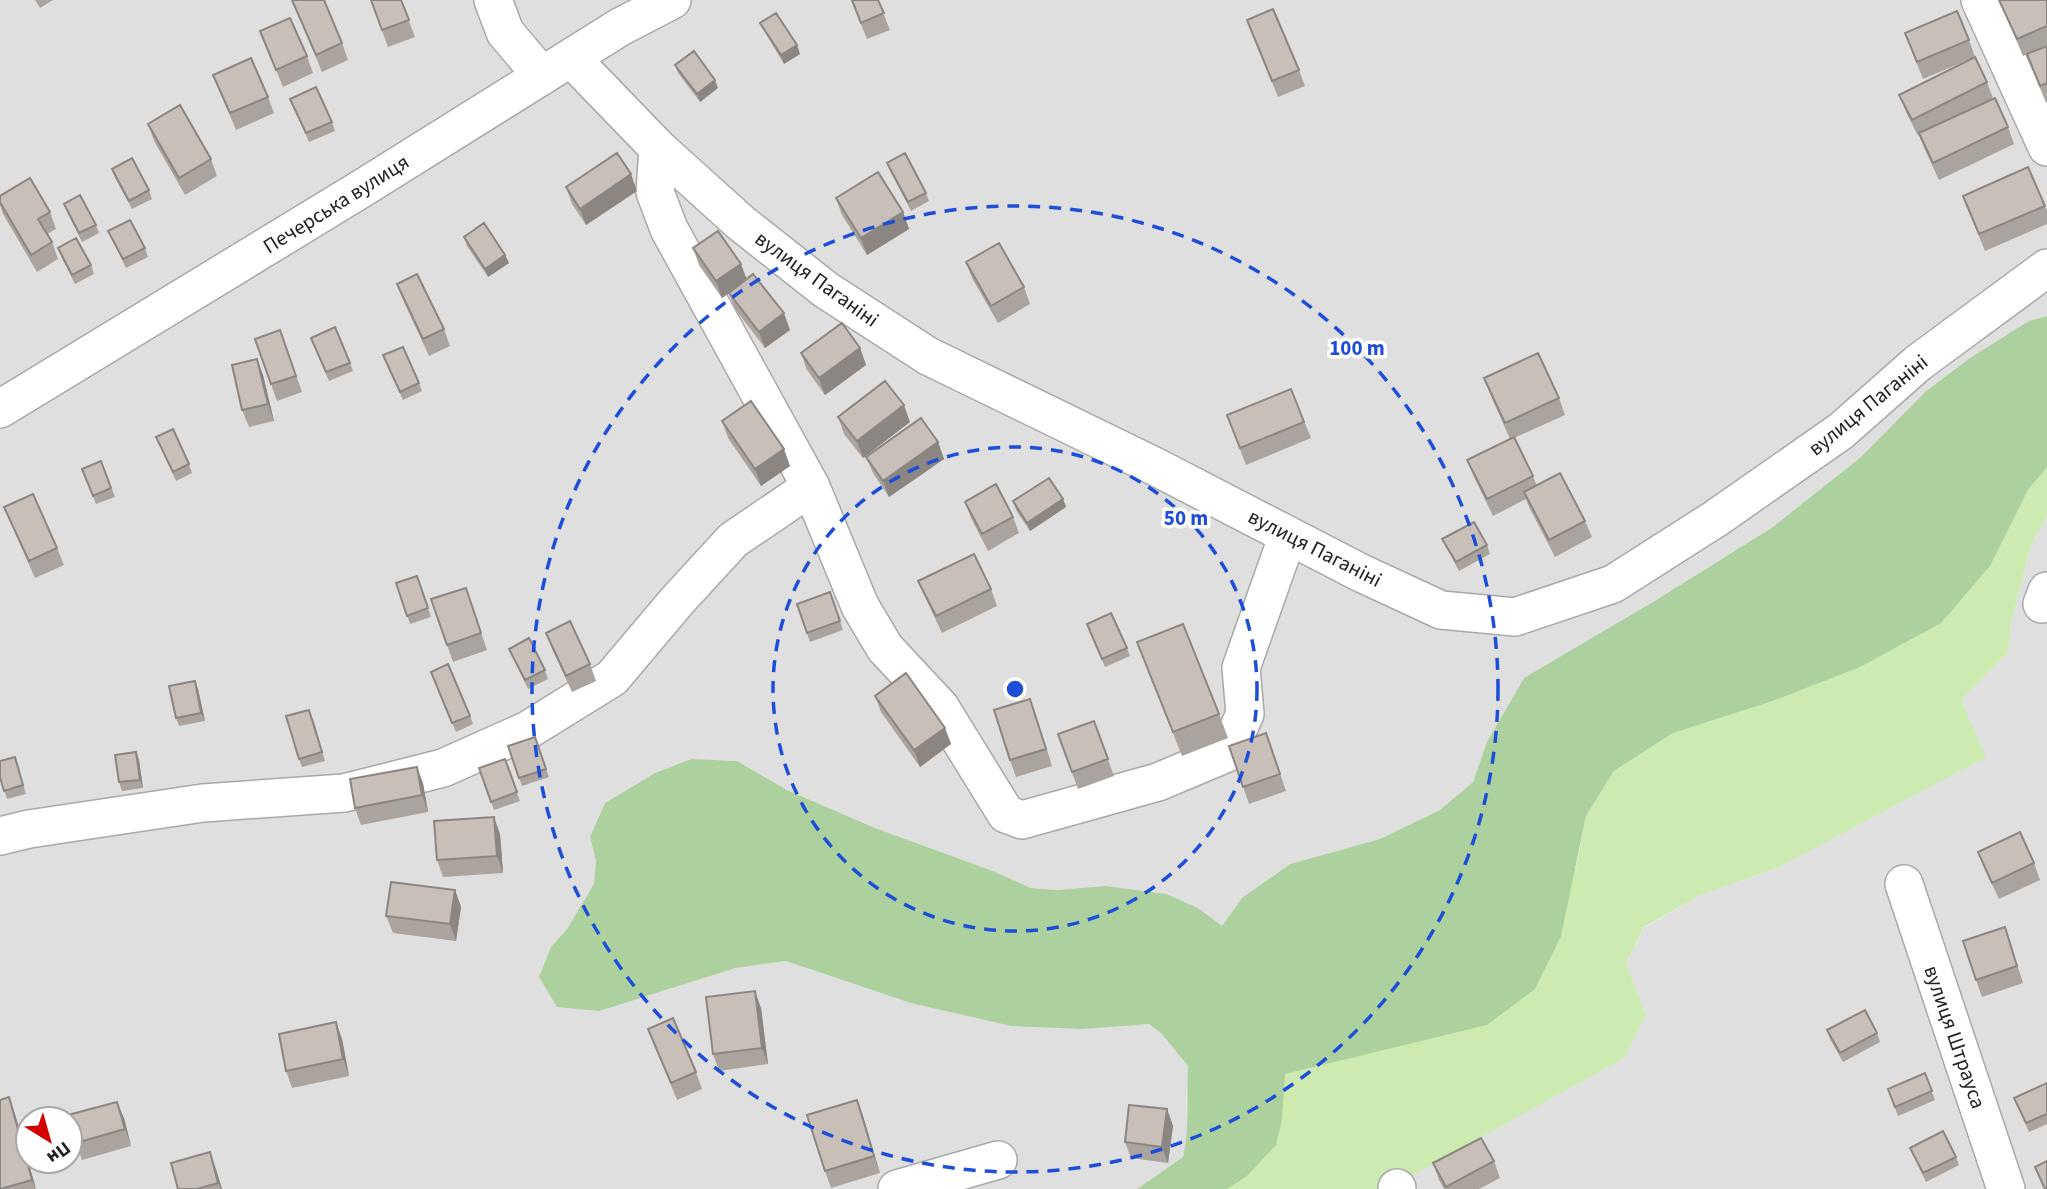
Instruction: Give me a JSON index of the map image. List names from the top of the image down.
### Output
{
  "streets": {
    "street": ["Печерська вулиця", "вулиця Паганіні", "вулиця Штрауса"]
  },
  "crossings": [
    ["Печерська вулиця", "вулиця Паганіні"]
  ],
  "north": "bottom right",
  "rings": ["100 m", "50 m"]
}
